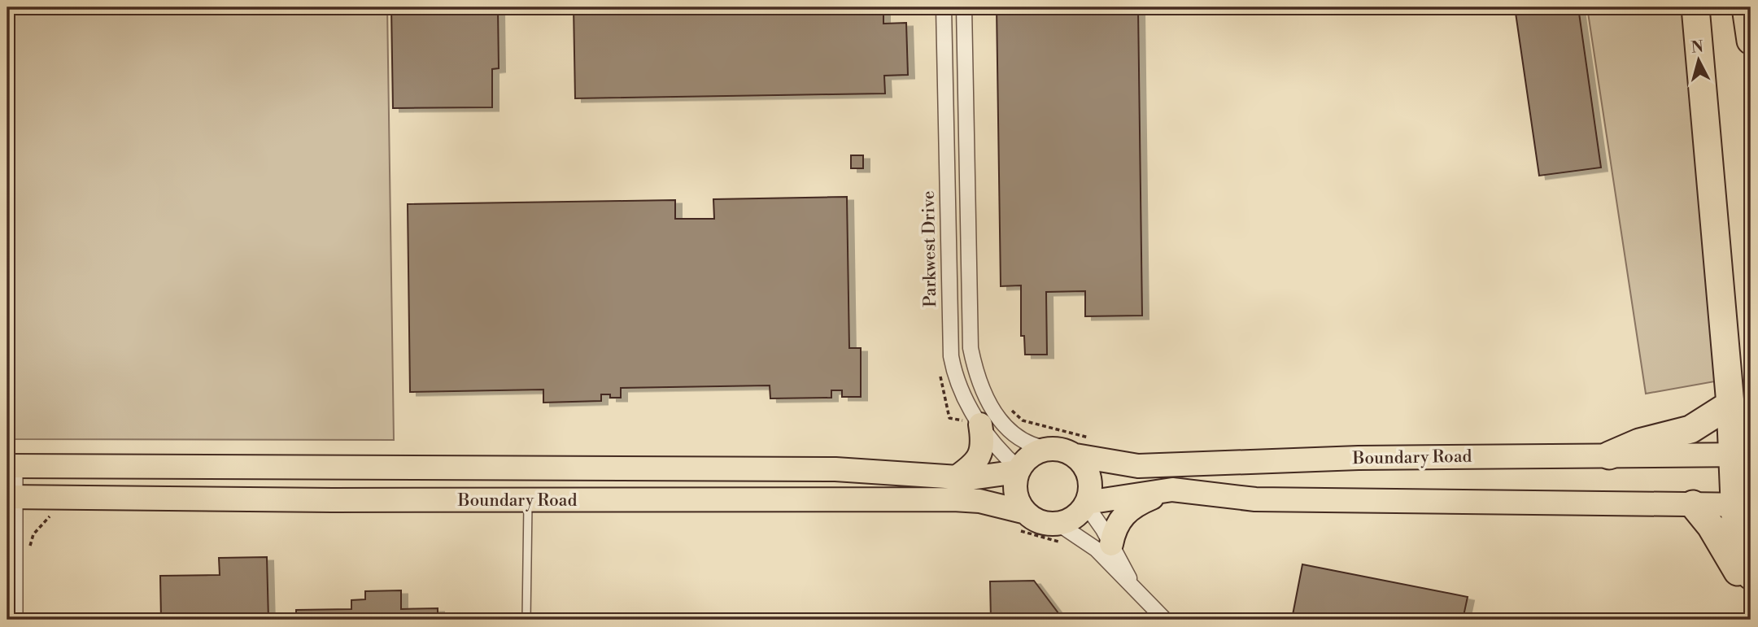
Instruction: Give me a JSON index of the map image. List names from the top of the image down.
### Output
{
  "streets": {
    "main road": ["Boundary Road"],
    "street": ["Parkwest Drive"]
  },
  "crossings": [
    ["Parkwest Drive", "Boundary Road"]
  ],
  "north": "top"
}
